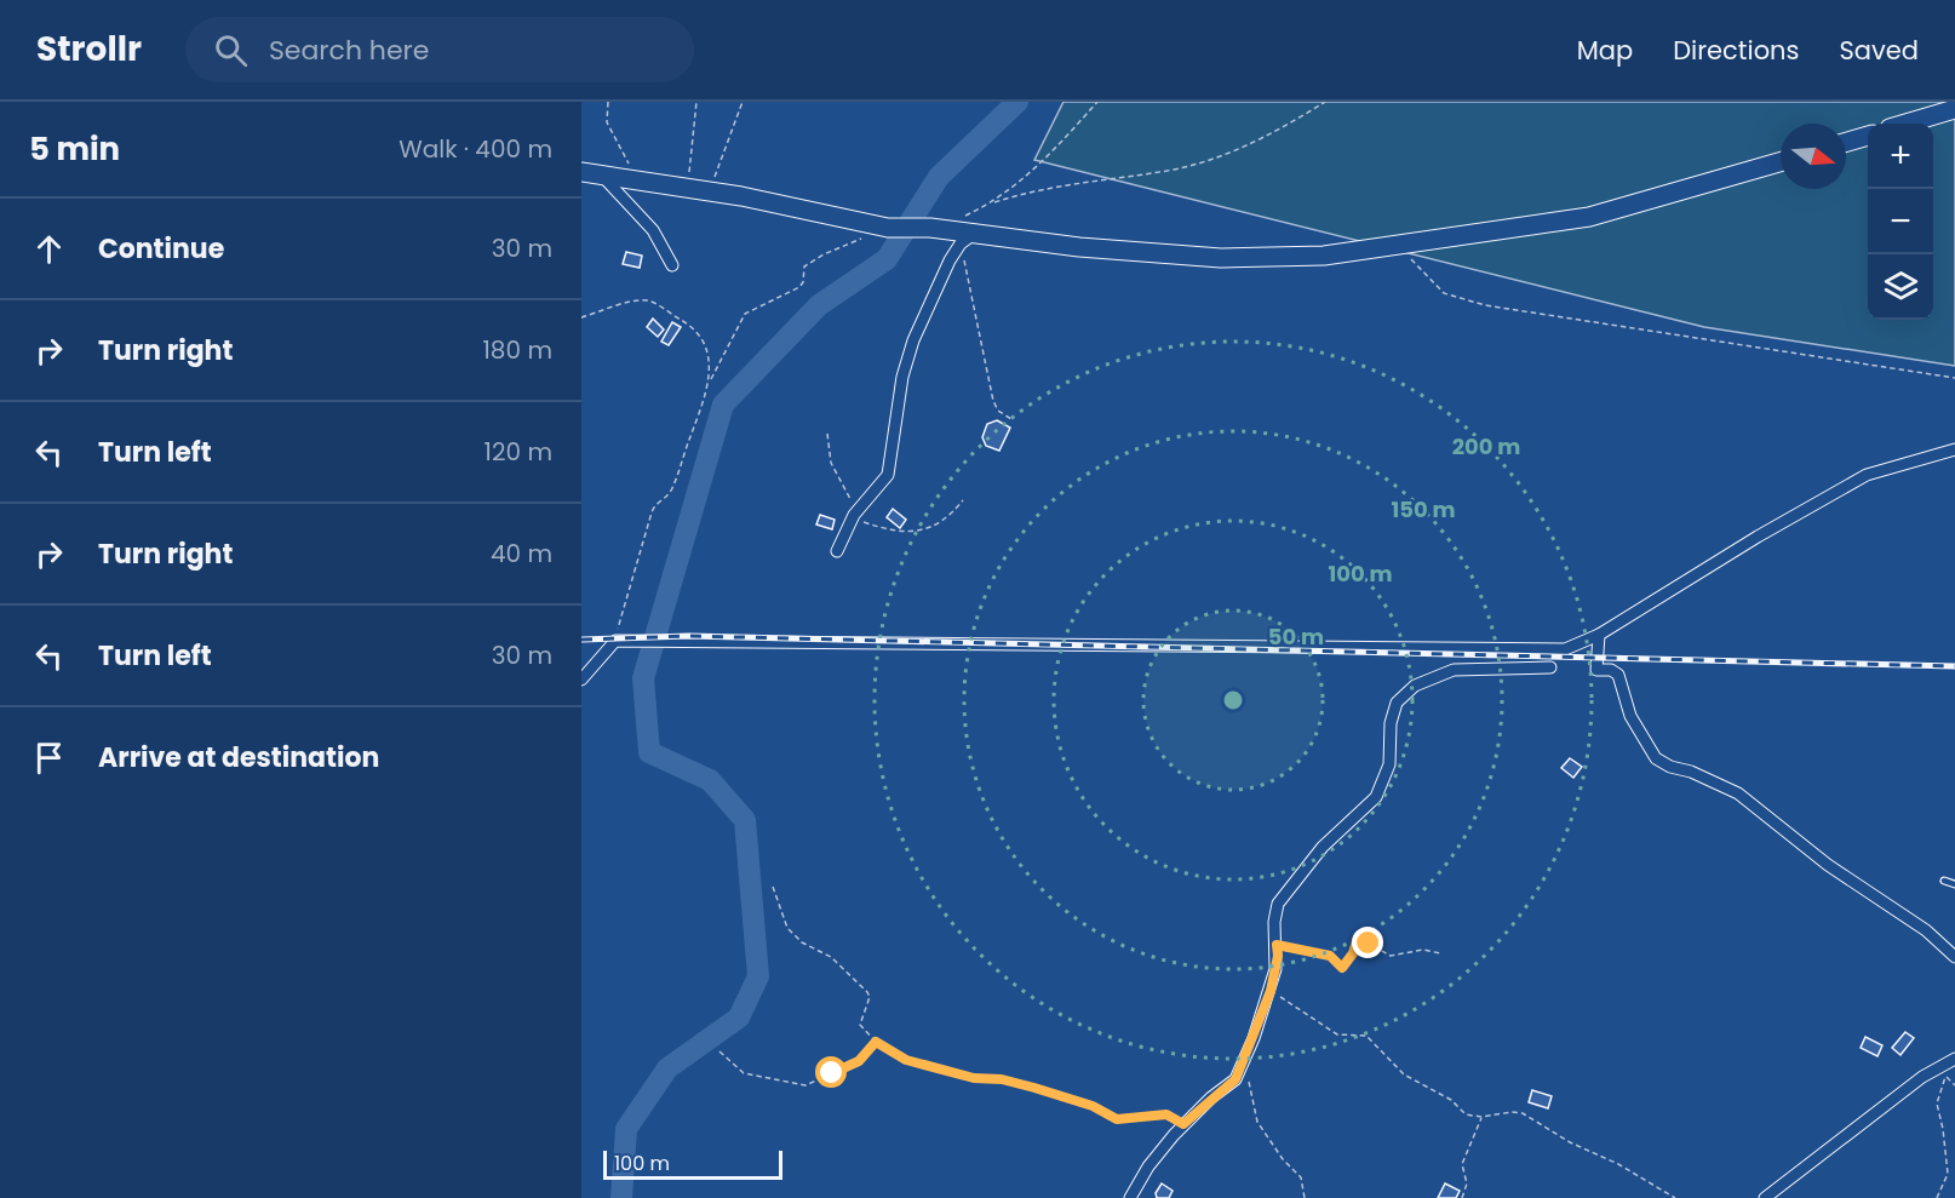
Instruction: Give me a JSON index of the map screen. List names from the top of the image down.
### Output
{
  "scale_bar": "100 m",
  "north": "right",
  "page": {
    "header": "Strollr",
    "search": "Search here",
    "nav": ["Map", "Directions", "Saved"],
    "heading": ["5 min", "Walk · 400 m"],
    "map_buttons": ["+", "−"],
    "list": [
      ["Continue", "30 m"],
      ["Turn right", "180 m"],
      ["Turn left", "120 m"],
      ["Turn right", "40 m"],
      ["Turn left", "30 m"],
      "Arrive at destination"
    ],
    "scale": "100 m"
  },
  "rings": [
    "200 m",
    "150 m",
    "100 m",
    "50 m"
  ]
}
